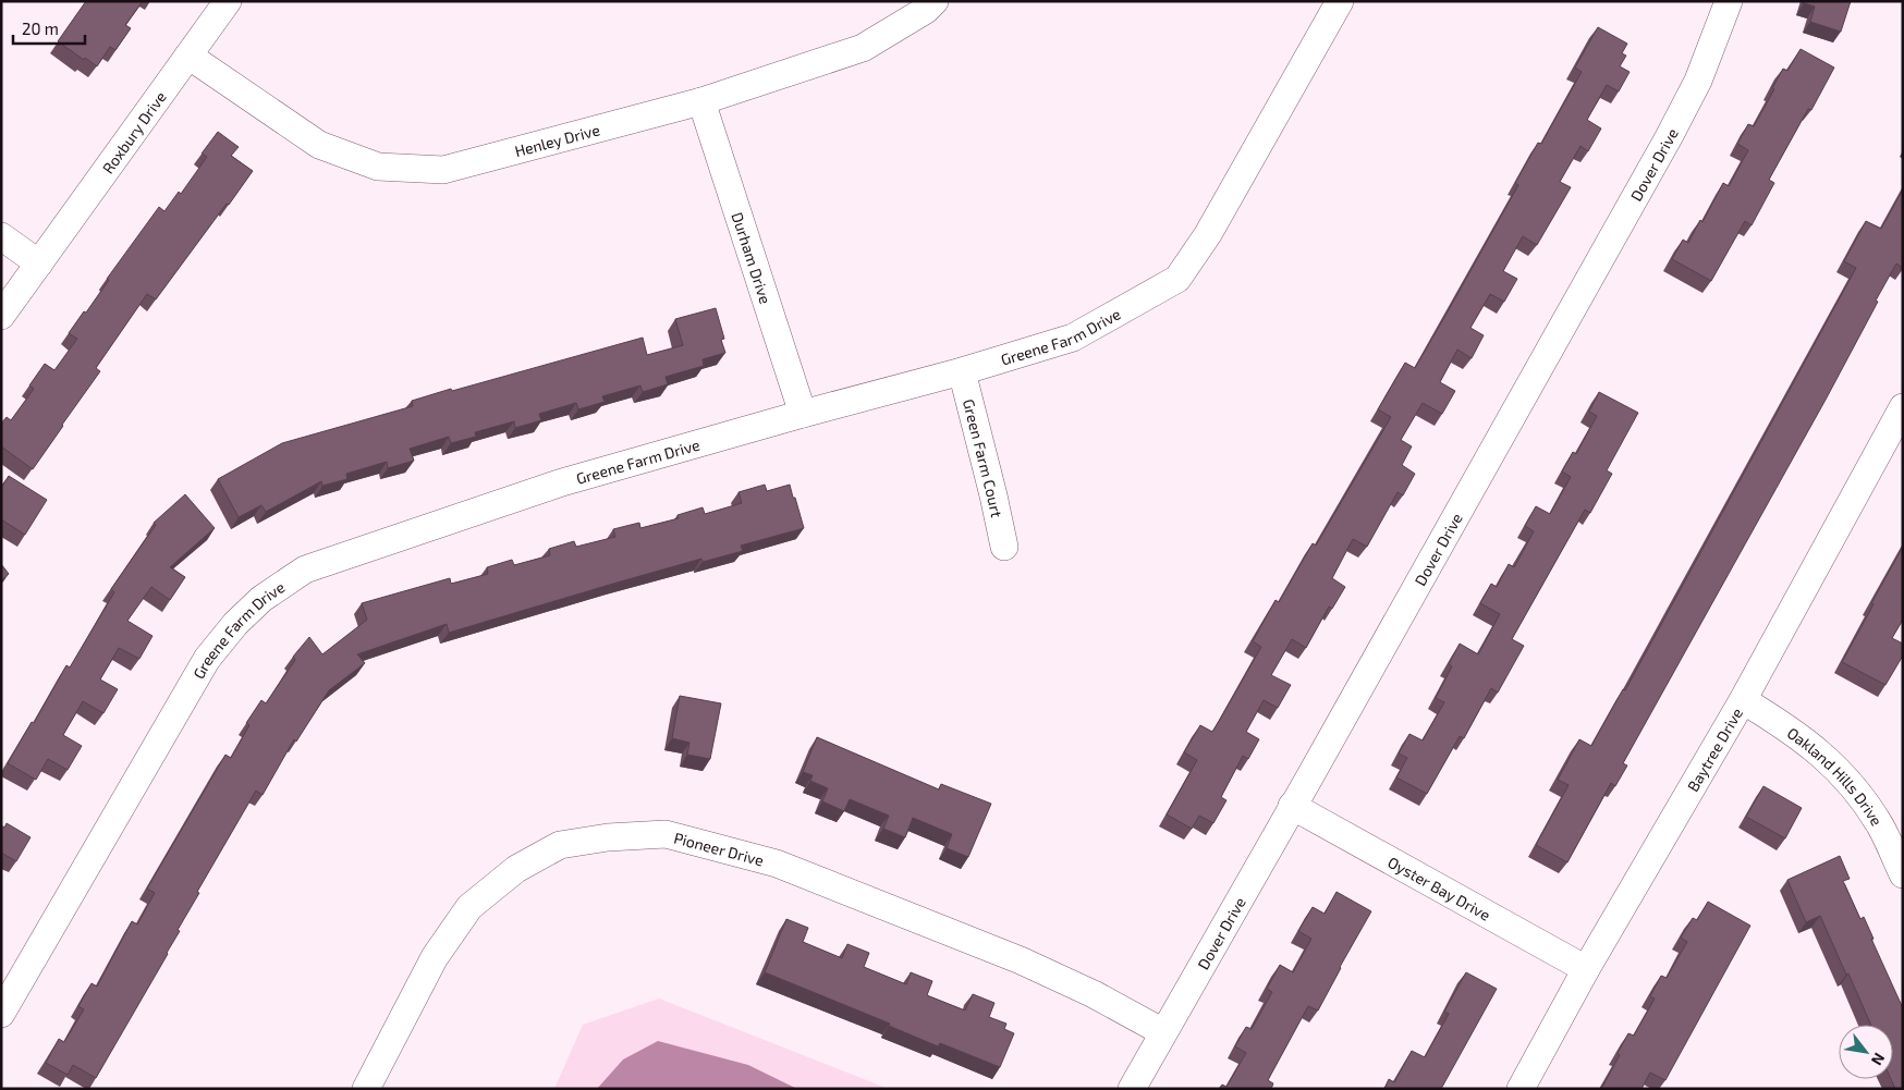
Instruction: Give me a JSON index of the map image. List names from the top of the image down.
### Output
{
  "streets": {
    "street": [
      "Roxbury Drive",
      "Henley Drive",
      "Dover Drive",
      "Durham Drive",
      "Greene Farm Drive",
      "Green Farm Court",
      "Baytree Drive",
      "Oakland Hills Drive",
      "Pioneer Drive",
      "Oyster Bay Drive"
    ]
  },
  "crossings": [
    ["Roxbury Drive", "Henley Drive"],
    ["Henley Drive", "Durham Drive"],
    ["Dover Drive", "Pioneer Drive"],
    ["Dover Drive", "Oyster Bay Drive"],
    ["Durham Drive", "Greene Farm Drive"],
    ["Greene Farm Drive", "Green Farm Court"],
    ["Baytree Drive", "Oakland Hills Drive"],
    ["Baytree Drive", "Oyster Bay Drive"]
  ],
  "scale_bar": "20 m",
  "north": "bottom right"
}
